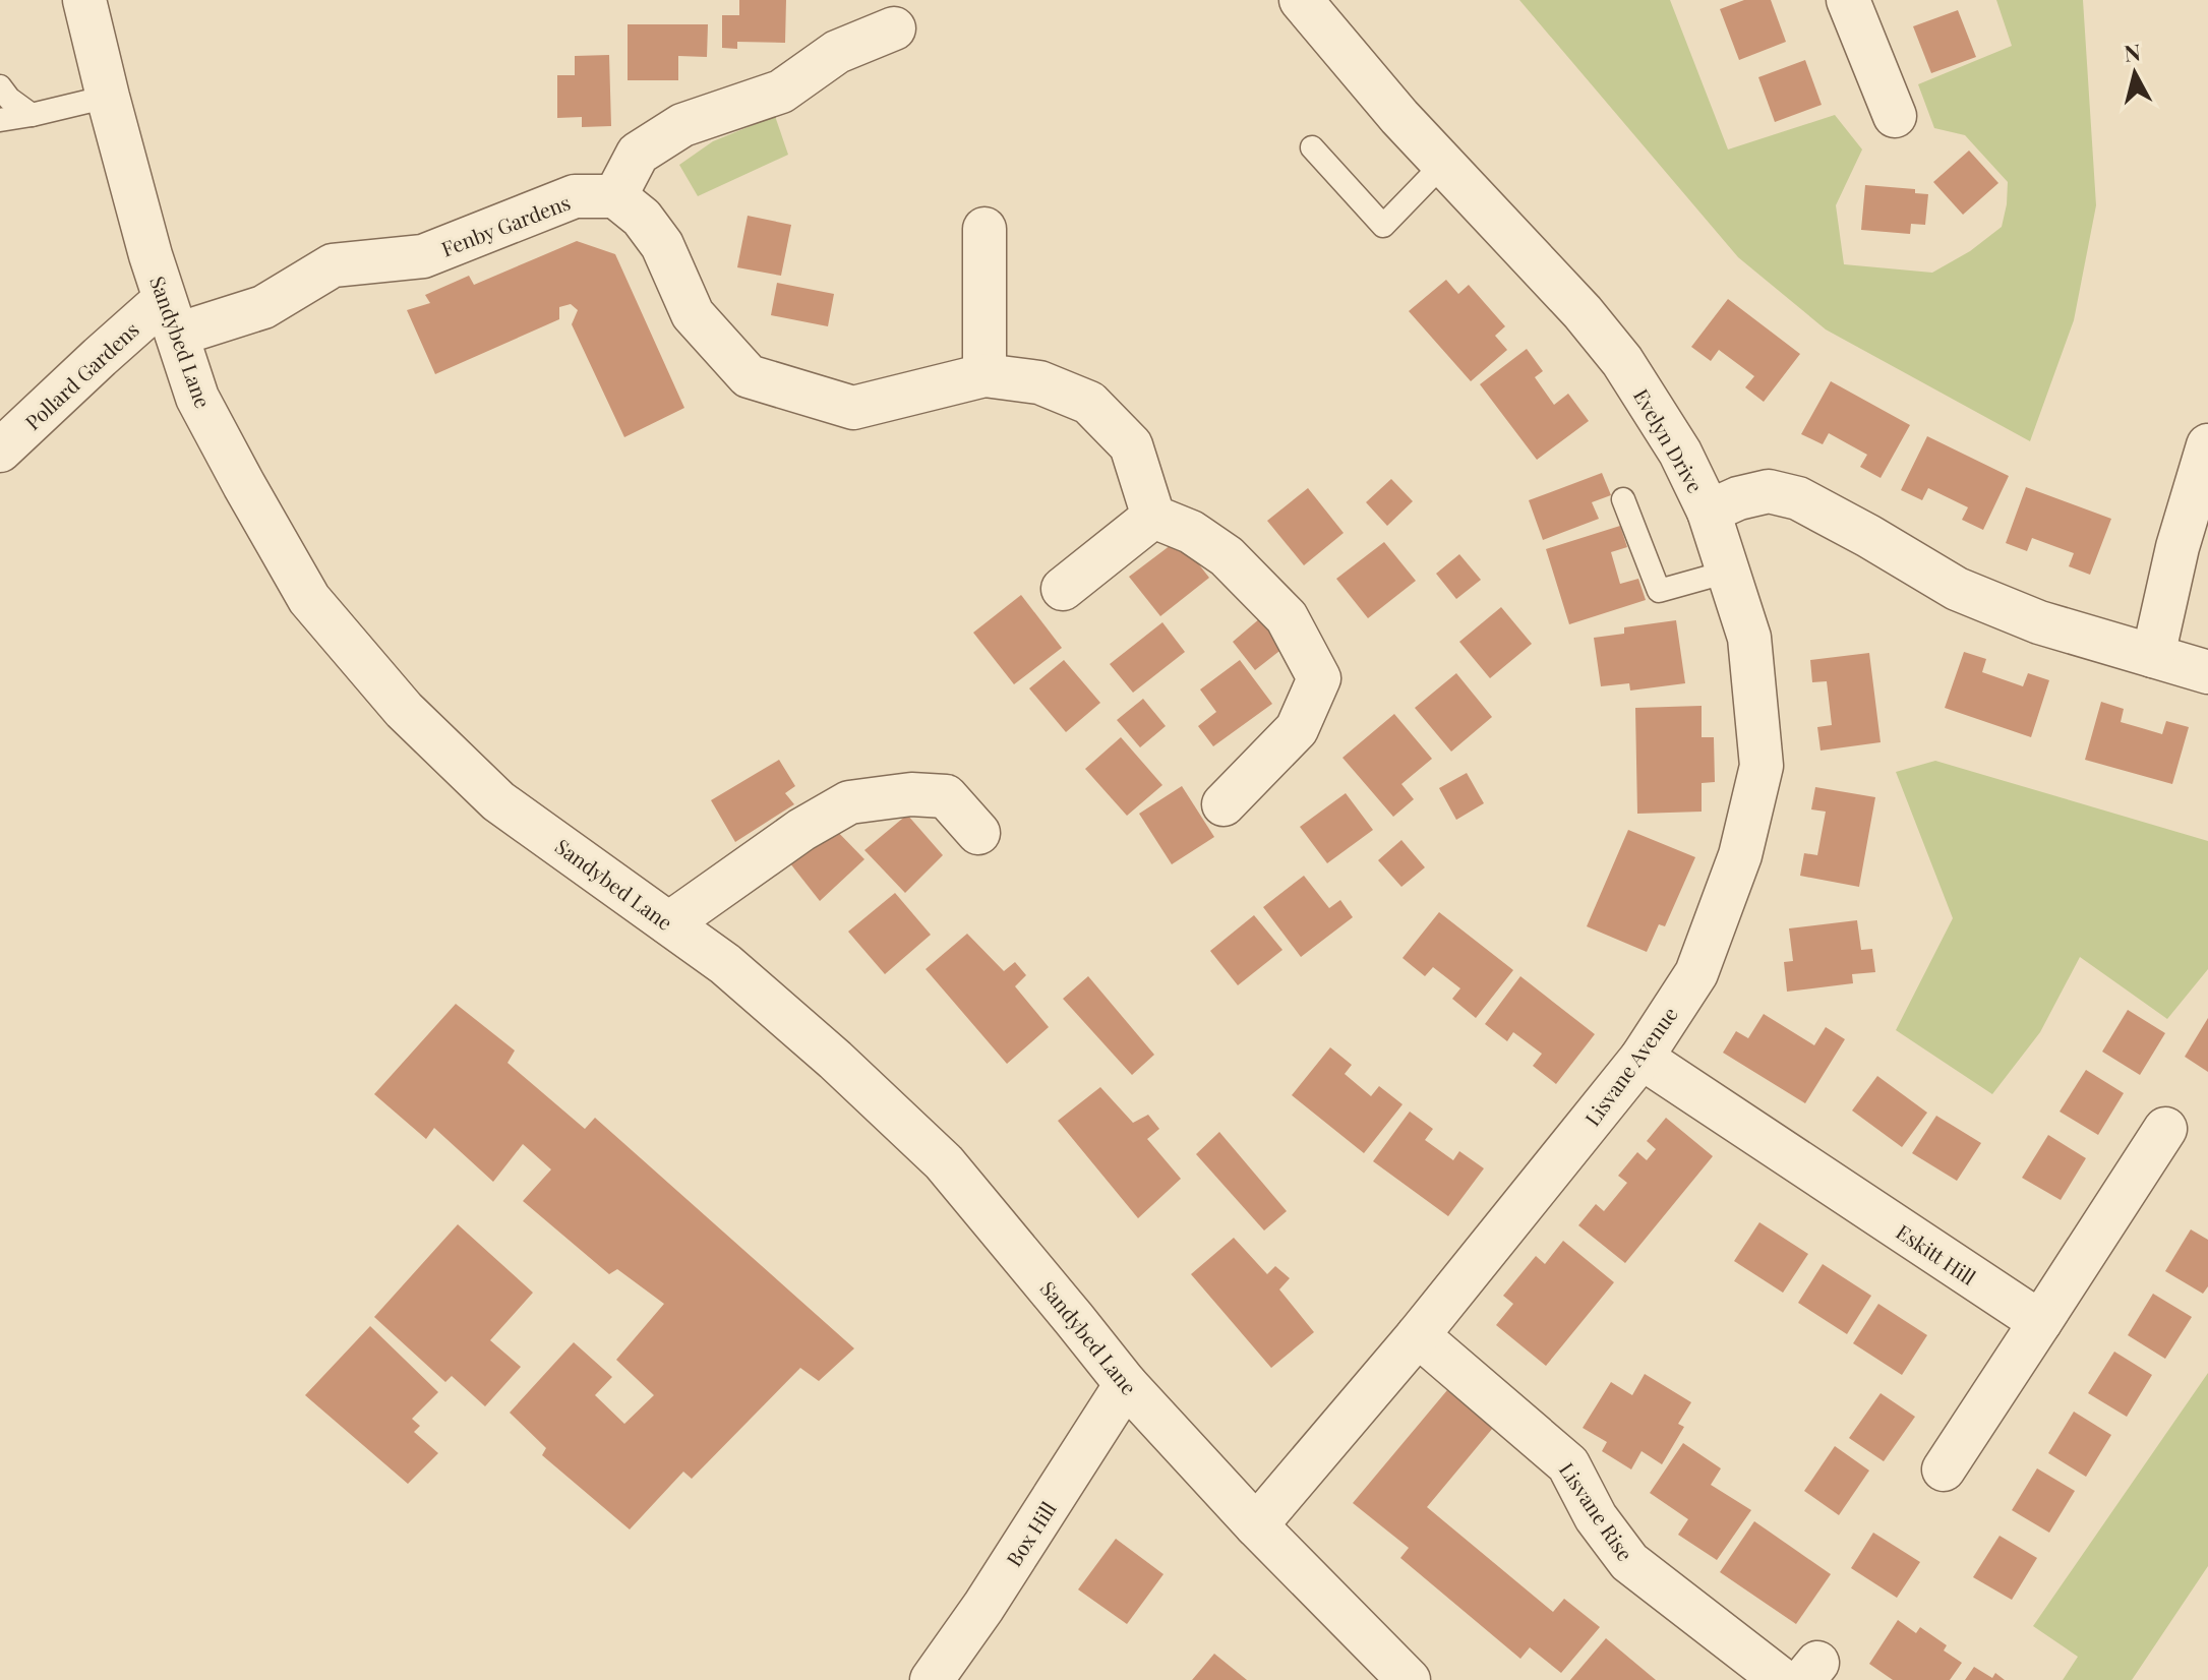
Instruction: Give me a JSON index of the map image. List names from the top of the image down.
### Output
{
  "streets": {
    "street": [
      "Fenby Gardens",
      "Sandybed Lane",
      "Pollard Gardens",
      "Evelyn Drive",
      "Lisvane Avenue",
      "Eskitt Hill",
      "Lisvane Rise",
      "Box Hill"
    ]
  },
  "crossings": [
    ["Fenby Gardens", "Sandybed Lane"],
    ["Fenby Gardens", "Pollard Gardens"],
    ["Sandybed Lane", "Pollard Gardens"],
    ["Sandybed Lane", "Lisvane Avenue"],
    ["Sandybed Lane", "Box Hill"],
    ["Evelyn Drive", "Lisvane Avenue"],
    ["Lisvane Avenue", "Eskitt Hill"],
    ["Lisvane Avenue", "Lisvane Rise"]
  ],
  "north": "top"
}
